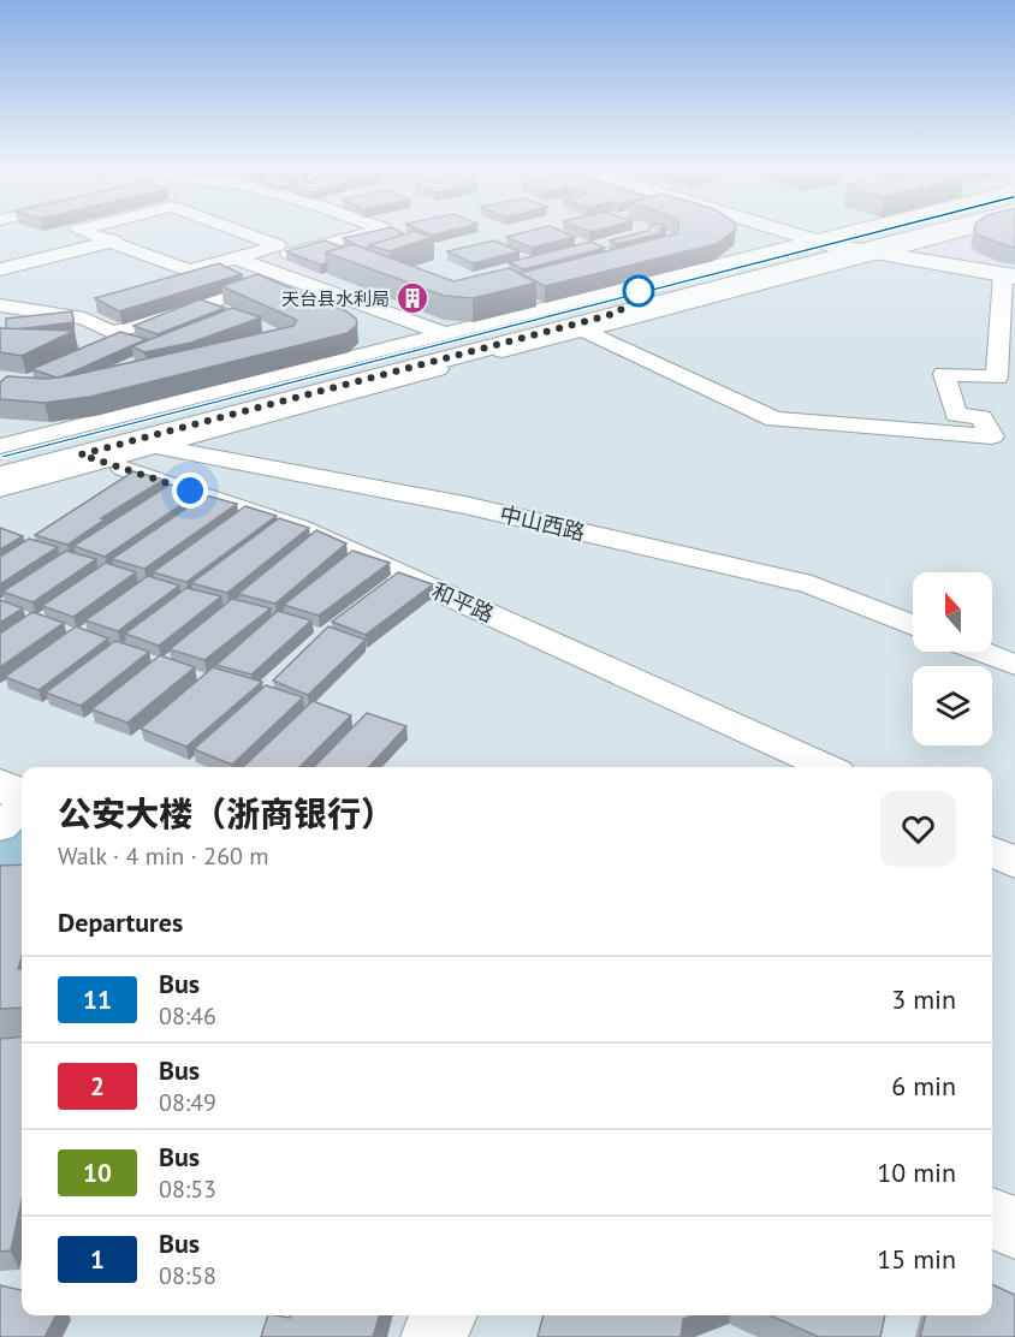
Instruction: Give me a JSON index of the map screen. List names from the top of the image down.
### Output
{
  "streets": {
    "street": ["中山西路", "和平路"]
  },
  "places": {
    "building": ["天台县水利局"]
  },
  "lines": ["bus line 11"],
  "north": "top",
  "page": {
    "heading": [
      ["公安大楼（浙商银行）", "Walk · 4 min · 260 m"],
      "Departures"
    ],
    "list": [
      {
        "mark": "11",
        "name": "Bus",
        "note": "08:46",
        "value": "3 min"
      },
      {
        "mark": "2",
        "name": "Bus",
        "note": "08:49",
        "value": "6 min"
      },
      {
        "mark": "10",
        "name": "Bus",
        "note": "08:53",
        "value": "10 min"
      },
      {
        "mark": "1",
        "name": "Bus",
        "note": "08:58",
        "value": "15 min"
      }
    ]
  }
}
